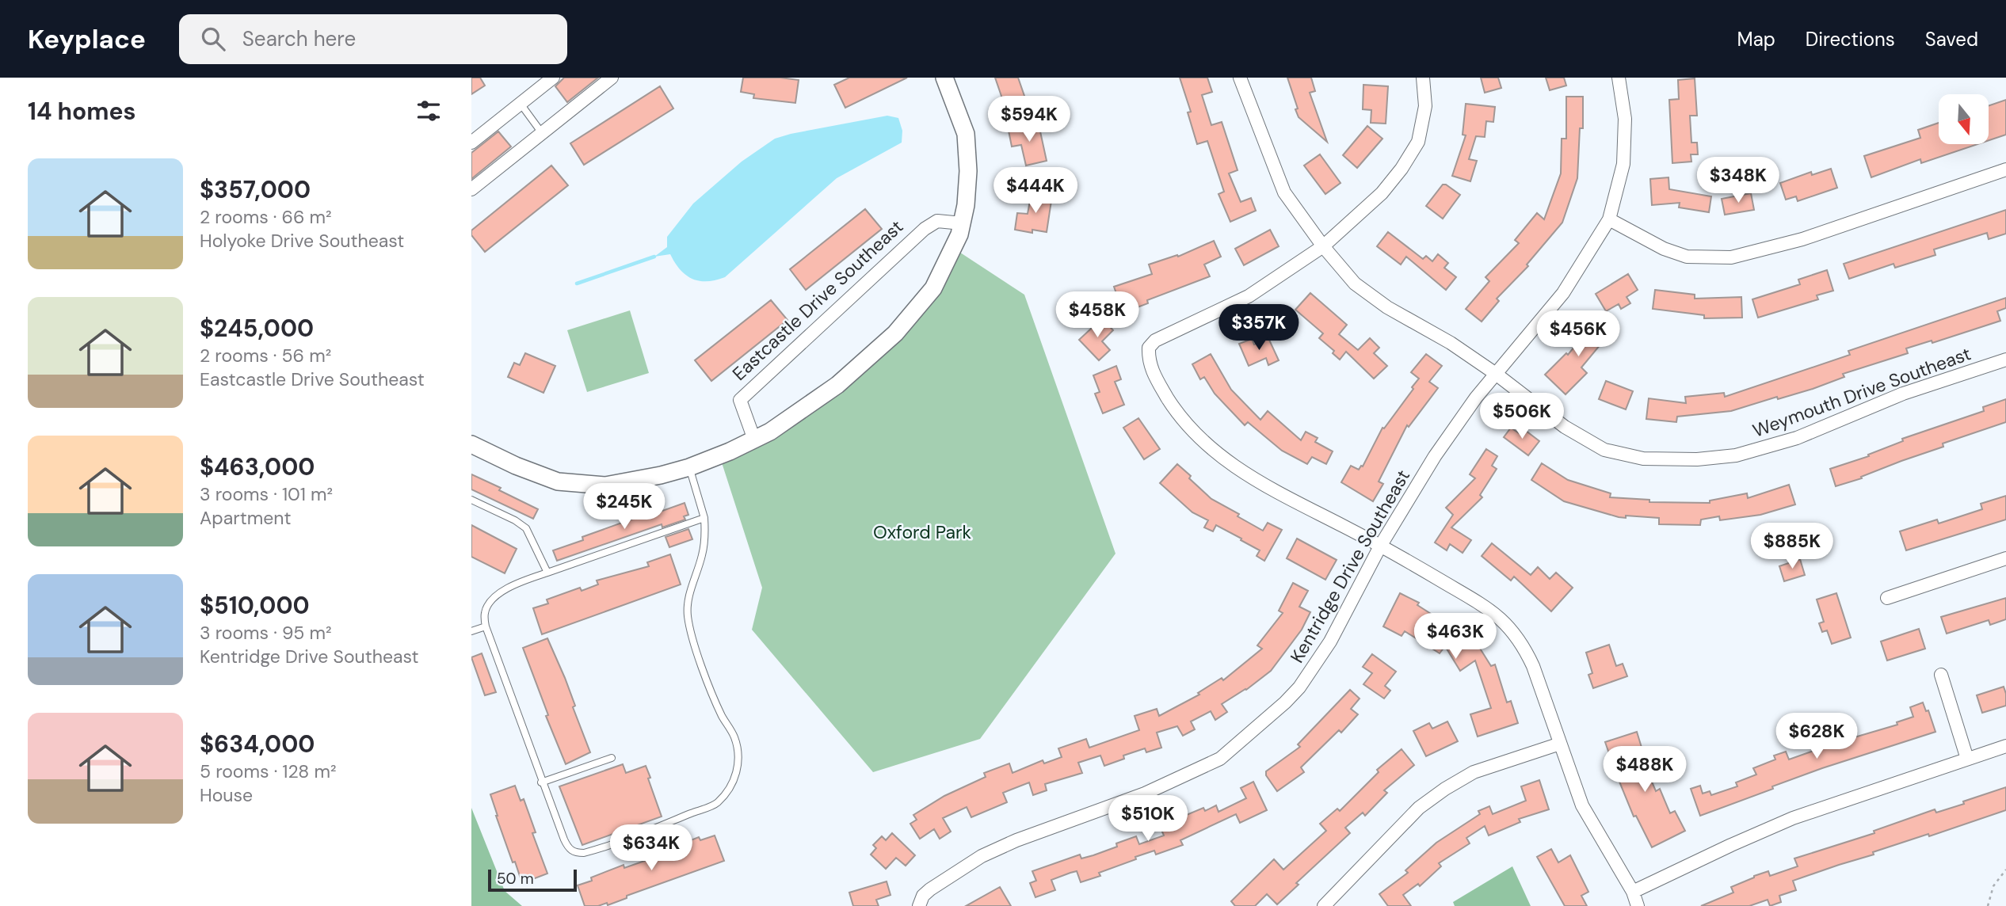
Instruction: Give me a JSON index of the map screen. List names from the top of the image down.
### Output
{
  "streets": {
    "street": ["Eastcastle Drive Southeast", "Weymouth Drive Southeast", "Kentridge Drive Southeast"]
  },
  "crossings": [
    ["Weymouth Drive Southeast", "Kentridge Drive Southeast"]
  ],
  "parks": ["Oxford Park"],
  "scale_bar": "50 m",
  "north": "bottom",
  "page": {
    "header": "Keyplace",
    "search": "Search here",
    "nav": ["Map", "Directions", "Saved"],
    "heading": "14 homes",
    "price": [
      "$594K",
      "$348K",
      "$444K",
      "$458K",
      "$357K",
      "$456K",
      "$506K",
      "$245K",
      "$885K",
      "$463K",
      "$628K",
      "$488K",
      "$510K",
      "$634K"
    ],
    "list": [
      {
        "name": "$357,000",
        "note": "2 rooms · 66 m² · Holyoke Drive Southeast"
      },
      {
        "name": "$245,000",
        "note": "2 rooms · 56 m² · Eastcastle Drive Southeast"
      },
      {
        "name": "$463,000",
        "note": "3 rooms · 101 m² · Apartment"
      },
      {
        "name": "$510,000",
        "note": "3 rooms · 95 m² · Kentridge Drive Southeast"
      },
      {
        "name": "$634,000",
        "note": "5 rooms · 128 m² · House"
      }
    ],
    "scale": "50 m"
  }
}
